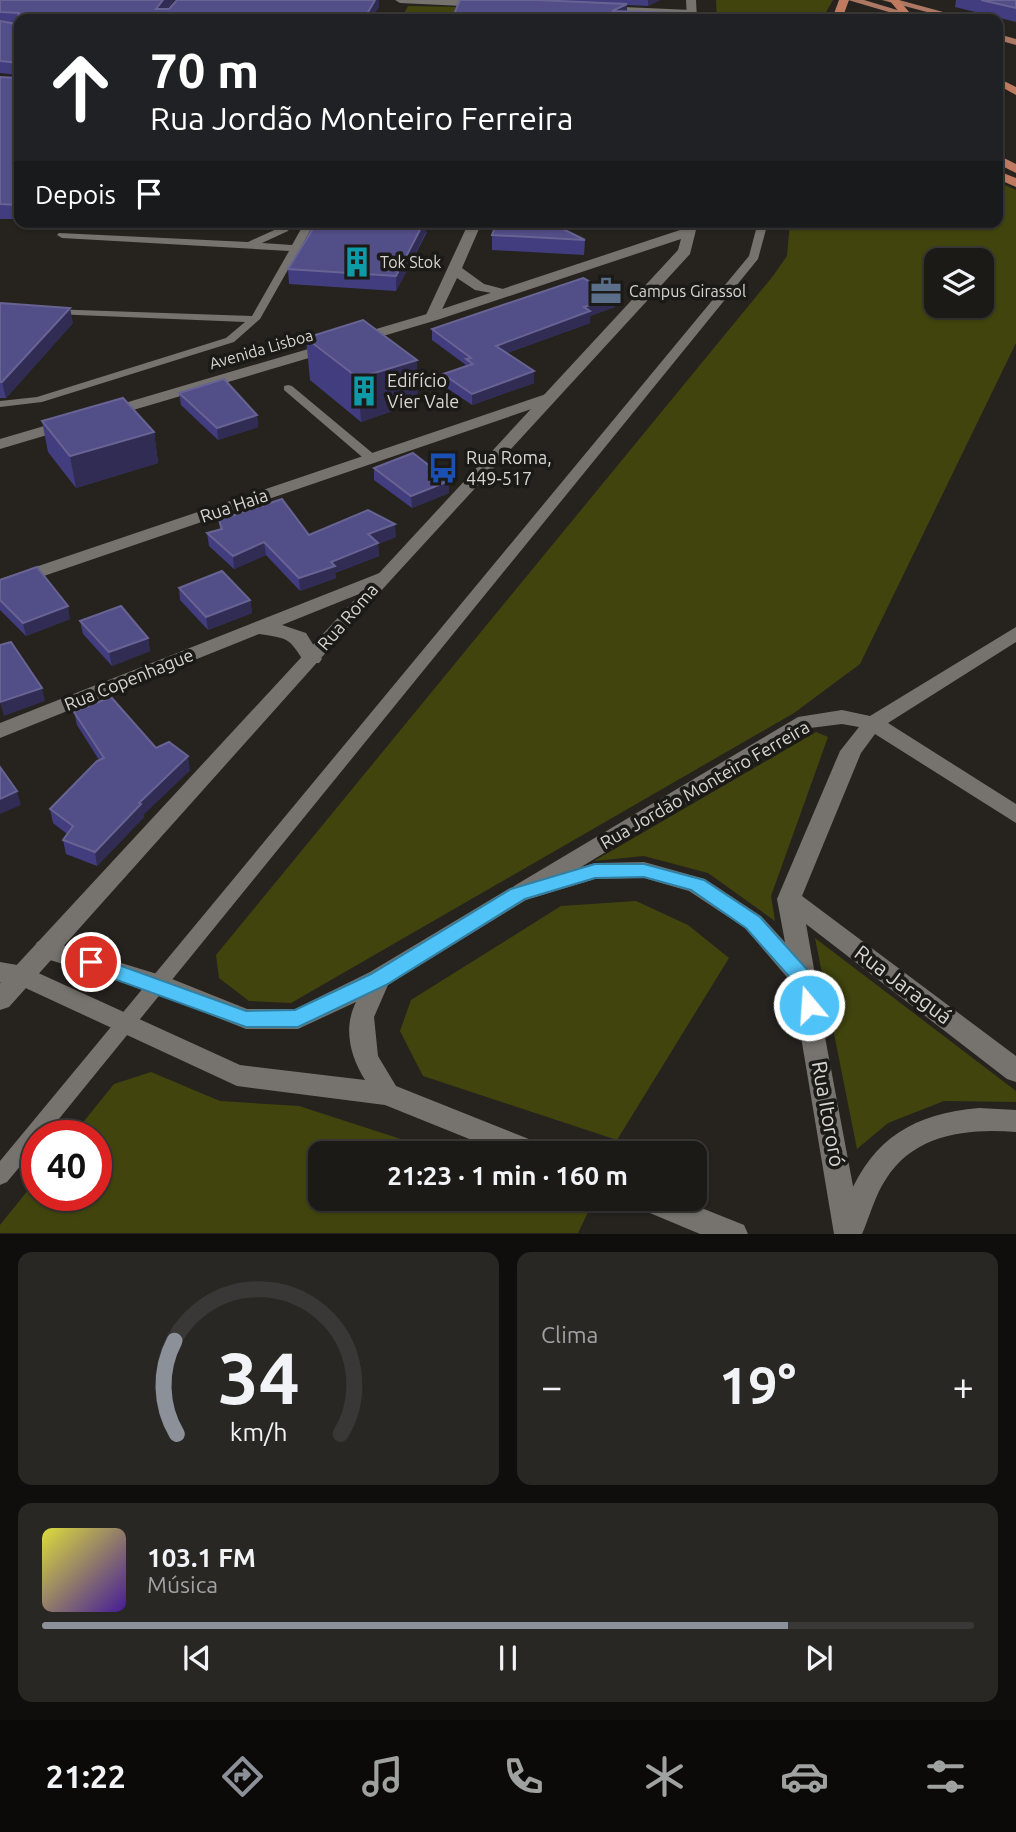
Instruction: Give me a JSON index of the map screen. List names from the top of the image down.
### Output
{
  "streets": {
    "street": [
      "Avenida Lisboa",
      "Rua Haia",
      "Rua Roma",
      "Rua Copenhague",
      "Rua Jordão Monteiro Ferreira",
      "Rua Jaraguá",
      "Rua Itororó"
    ]
  },
  "crossings": [
    ["Rua Haia", "Rua Roma"],
    ["Rua Roma", "Rua Copenhague"],
    ["Rua Roma", "Rua Jordão Monteiro Ferreira"],
    ["Rua Jaraguá", "Rua Itororó"]
  ],
  "places": {
    "building": ["Tok Stok", "Edifício Vier Vale"],
    "office": ["Campus Girassol"],
    "bus stop": ["Rua Roma, 449-517"]
  },
  "page": {
    "turn": ["70 m", "Rua Jordão Monteiro Ferreira"],
    "then": "Depois",
    "limit": "40",
    "trip": "21:23 · 1 min · 160 m",
    "tile": "Clima",
    "heat": ["−", "19°", "+"],
    "song": ["103.1 FM", "Música"],
    "tabs": "21:22",
    "gauge": ["34", "km/h"]
  }
}
